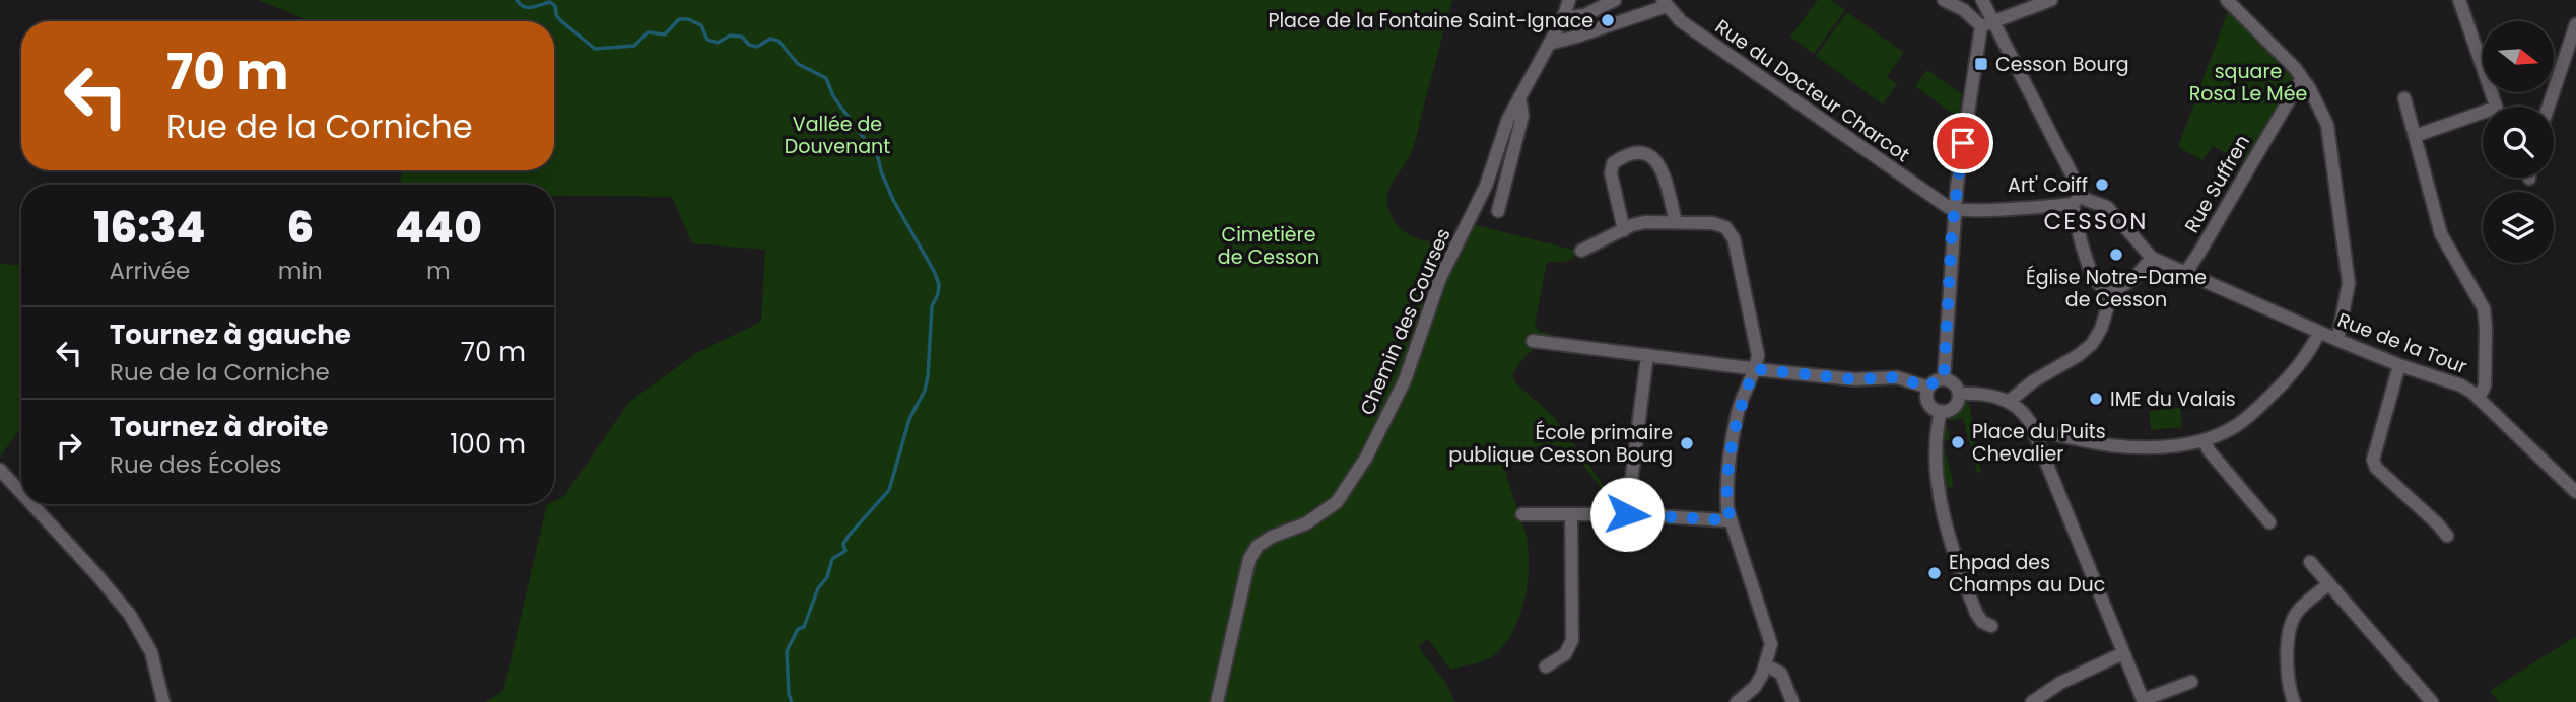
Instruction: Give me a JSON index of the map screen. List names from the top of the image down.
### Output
{
  "streets": {
    "street": [
      "Rue du Docteur Charcot",
      "Rue Suffren",
      "Chemin des Courses",
      "Rue de la Tour"
    ]
  },
  "crossings": [
    ["Rue Suffren", "Rue de la Tour"]
  ],
  "districts": ["CESSON"],
  "parks": ["square Rosa Le Mée", "Vallée de Douvenant", "Cimetière de Cesson"],
  "places": {
    "other": [
      "Place de la Fontaine Saint-Ignace",
      "Art' Coiff",
      "Église Notre-Dame de Cesson",
      "IME du Valais",
      "Place du Puits Chevalier",
      "École primaire publique Cesson Bourg",
      "Ehpad des Champs au Duc"
    ],
    "transit": ["Cesson Bourg"]
  },
  "north": "right",
  "page": {
    "turn": ["70 m", "Rue de la Corniche"],
    "eta": [
      "16:34",
      "Arrivée",
      "6",
      "min",
      "440",
      "m"
    ],
    "list": [
      {
        "name": "Tournez à gauche",
        "note": "Rue de la Corniche",
        "value": "70 m"
      },
      {
        "name": "Tournez à droite",
        "note": "Rue des Écoles",
        "value": "100 m"
      }
    ]
  }
}
